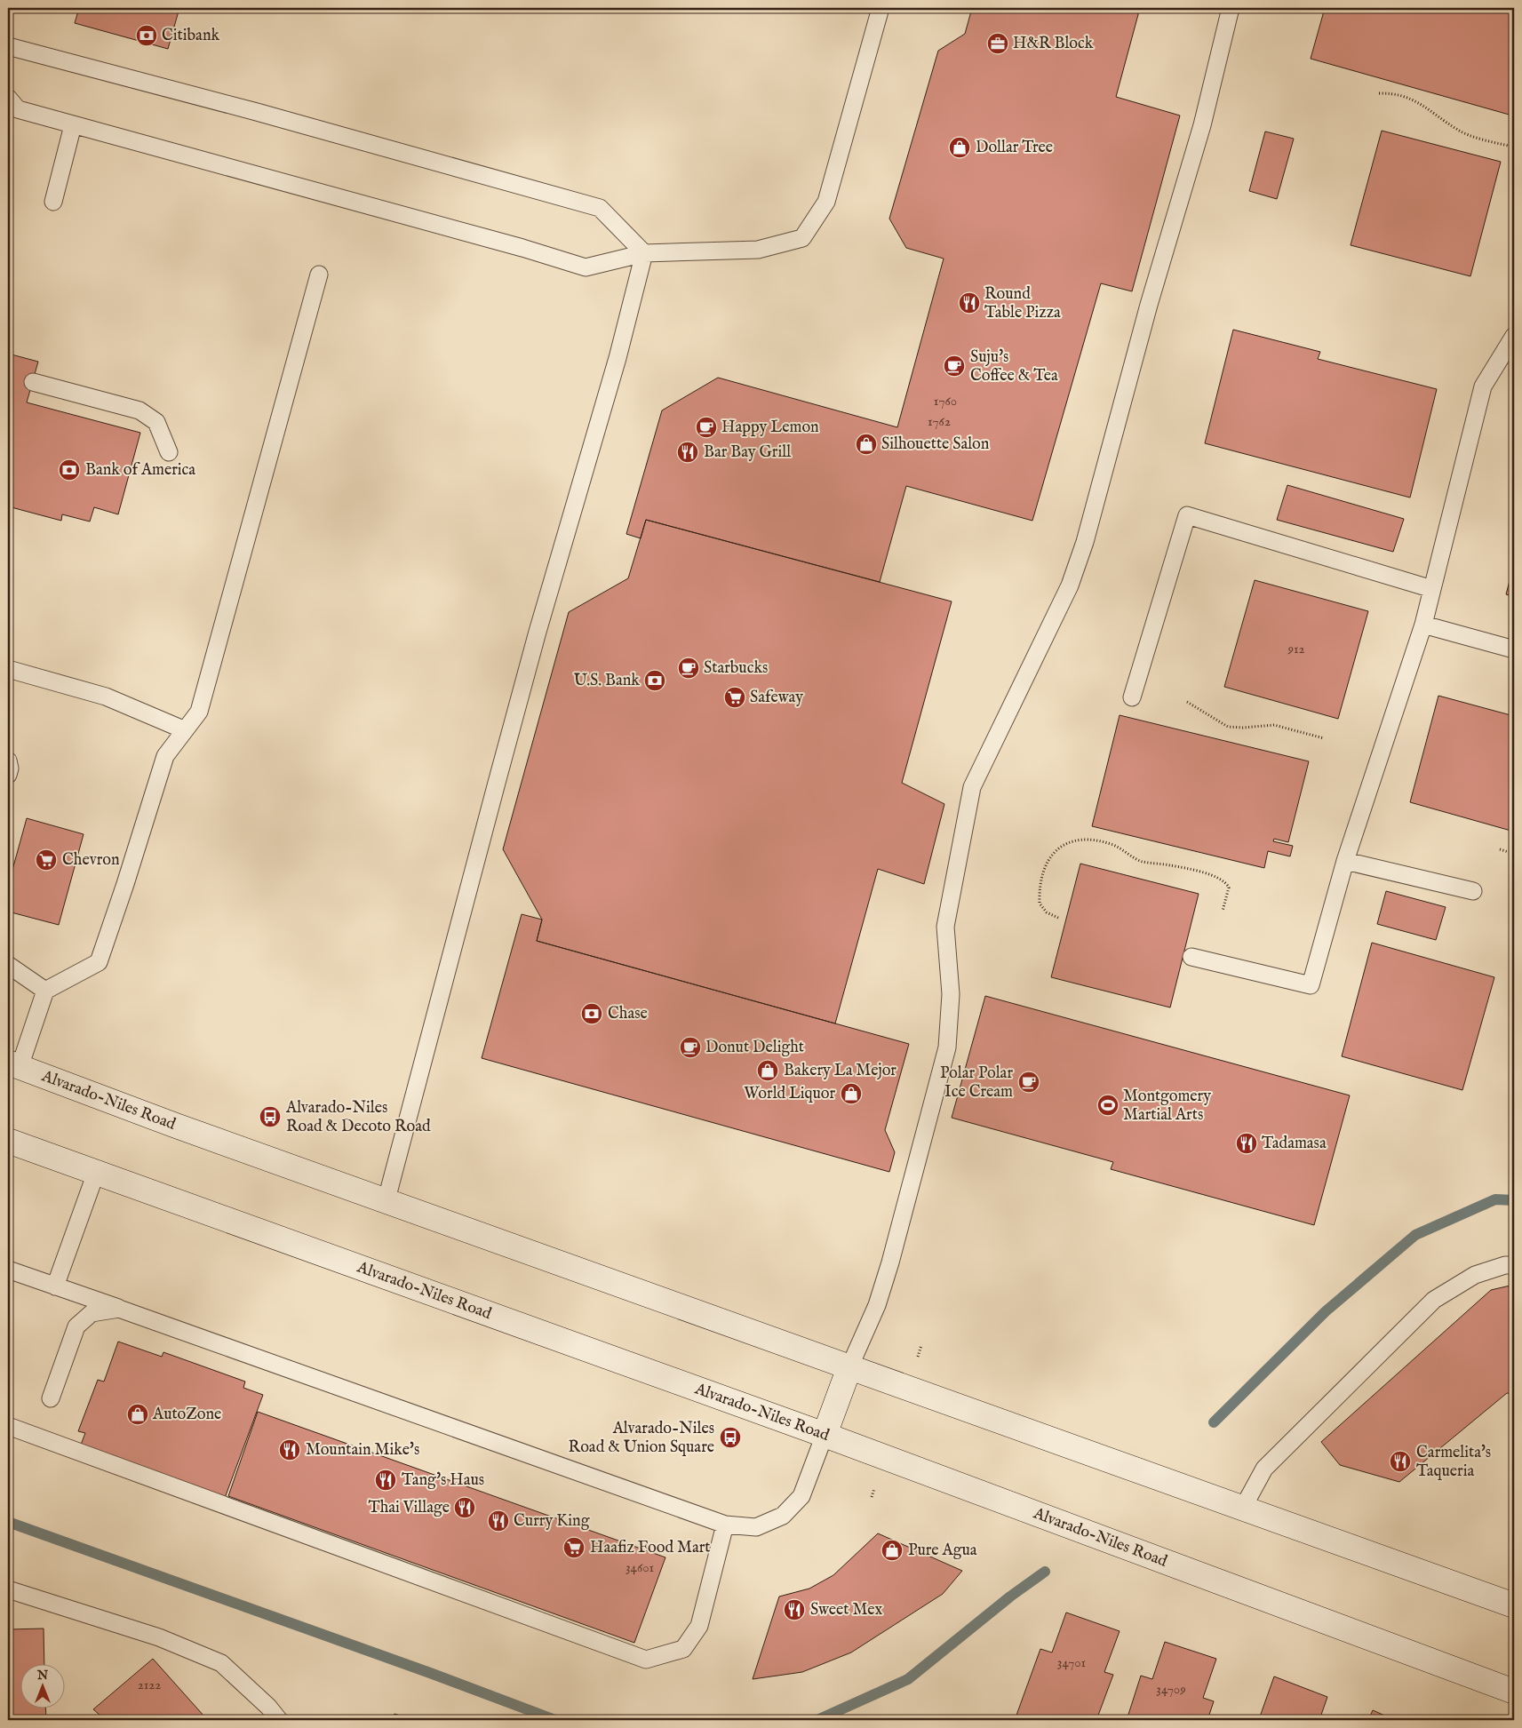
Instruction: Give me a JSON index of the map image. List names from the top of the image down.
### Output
{
  "streets": {
    "main road": ["Alvarado-Niles Road"]
  },
  "places": {
    "bank": [
      "Citibank",
      "Bank of America",
      "U.S. Bank",
      "Chase"
    ],
    "office": ["H&R Block"],
    "shop": [
      "Dollar Tree",
      "Silhouette Salon",
      "Bakery La Mejor",
      "World Liquor",
      "AutoZone",
      "Pure Agua"
    ],
    "restaurant": [
      "Round Table Pizza",
      "Bar Bay Grill",
      "Tadamasa",
      "Mountain Mike's",
      "Carmelita's Taqueria",
      "Tang's Haus",
      "Thai Village",
      "Curry King",
      "Sweet Mex"
    ],
    "cafe": [
      "Suju's Coffee & Tea",
      "Happy Lemon",
      "Starbucks",
      "Donut Delight",
      "Polar Polar Ice Cream"
    ],
    "supermarket": ["Safeway", "Chevron", "Haafiz Food Mart"],
    "sports": ["Montgomery Martial Arts"],
    "bus stop": ["Alvarado-Niles Road & Decoto Road", "Alvarado-Niles Road & Union Square"]
  },
  "house_numbers": [
    "1760",
    "1762",
    "912",
    "34601",
    "34701",
    "2122",
    "34709"
  ],
  "north": "top"
}
